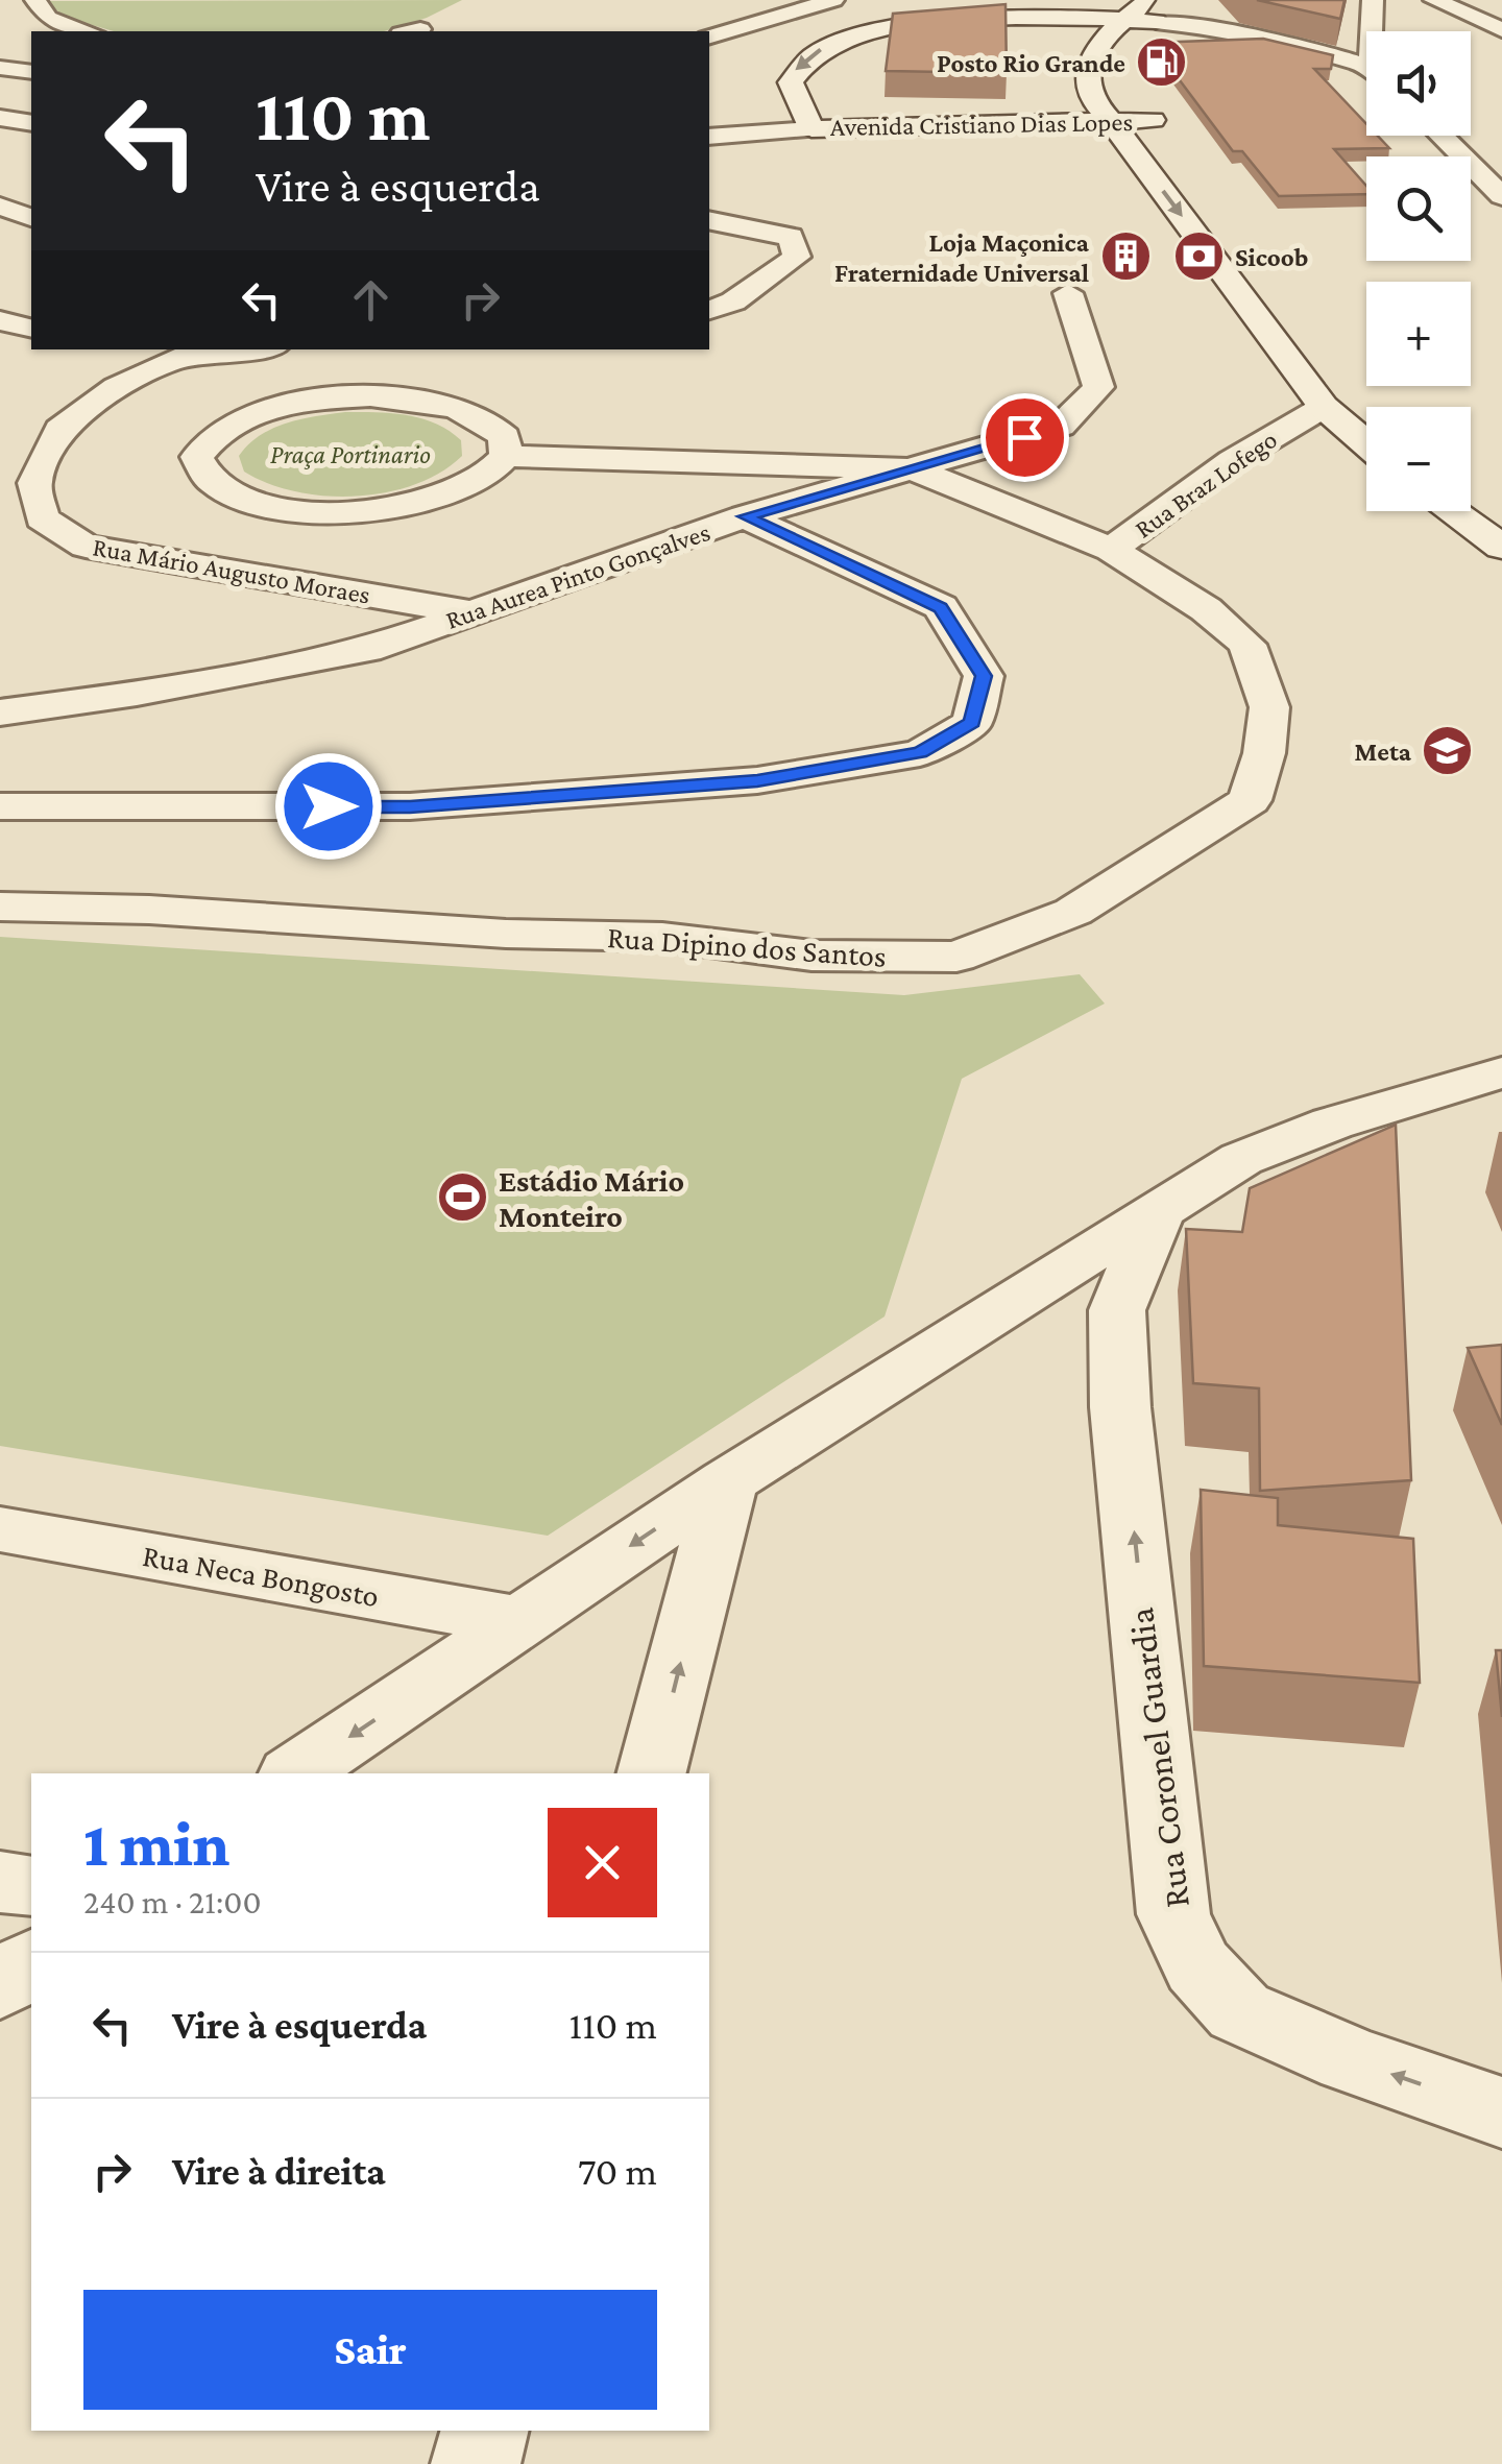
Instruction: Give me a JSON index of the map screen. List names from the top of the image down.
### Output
{
  "streets": {
    "main road": ["Avenida Cristiano Dias Lopes"],
    "street": [
      "Rua Braz Lofego",
      "Rua Mário Augusto Moraes",
      "Rua Aurea Pinto Gonçalves",
      "Rua Dipino dos Santos",
      "Rua Neca Bongosto",
      "Rua Coronel Guardia"
    ]
  },
  "crossings": [
    ["Rua Braz Lofego", "Rua Aurea Pinto Gonçalves"],
    ["Rua Braz Lofego", "Rua Dipino dos Santos"],
    ["Rua Mário Augusto Moraes", "Rua Aurea Pinto Gonçalves"]
  ],
  "one_way": ["Rua Coronel Guardia"],
  "parks": ["Praça Portinario"],
  "places": {
    "fuel station": ["Posto Rio Grande"],
    "building": ["Loja Maçonica Fraternidade Universal"],
    "bank": ["Sicoob"],
    "school or university": ["Meta"],
    "sports": ["Estádio Mário Monteiro"]
  },
  "page": {
    "map_buttons": ["+", "−"],
    "turn": ["110 m", "Vire à esquerda"],
    "heading": ["1 min", "240 m · 21:00"],
    "list": [
      {
        "name": "Vire à esquerda",
        "value": "110 m"
      },
      {
        "name": "Vire à direita",
        "value": "70 m"
      }
    ],
    "buttons": "Sair"
  }
}
